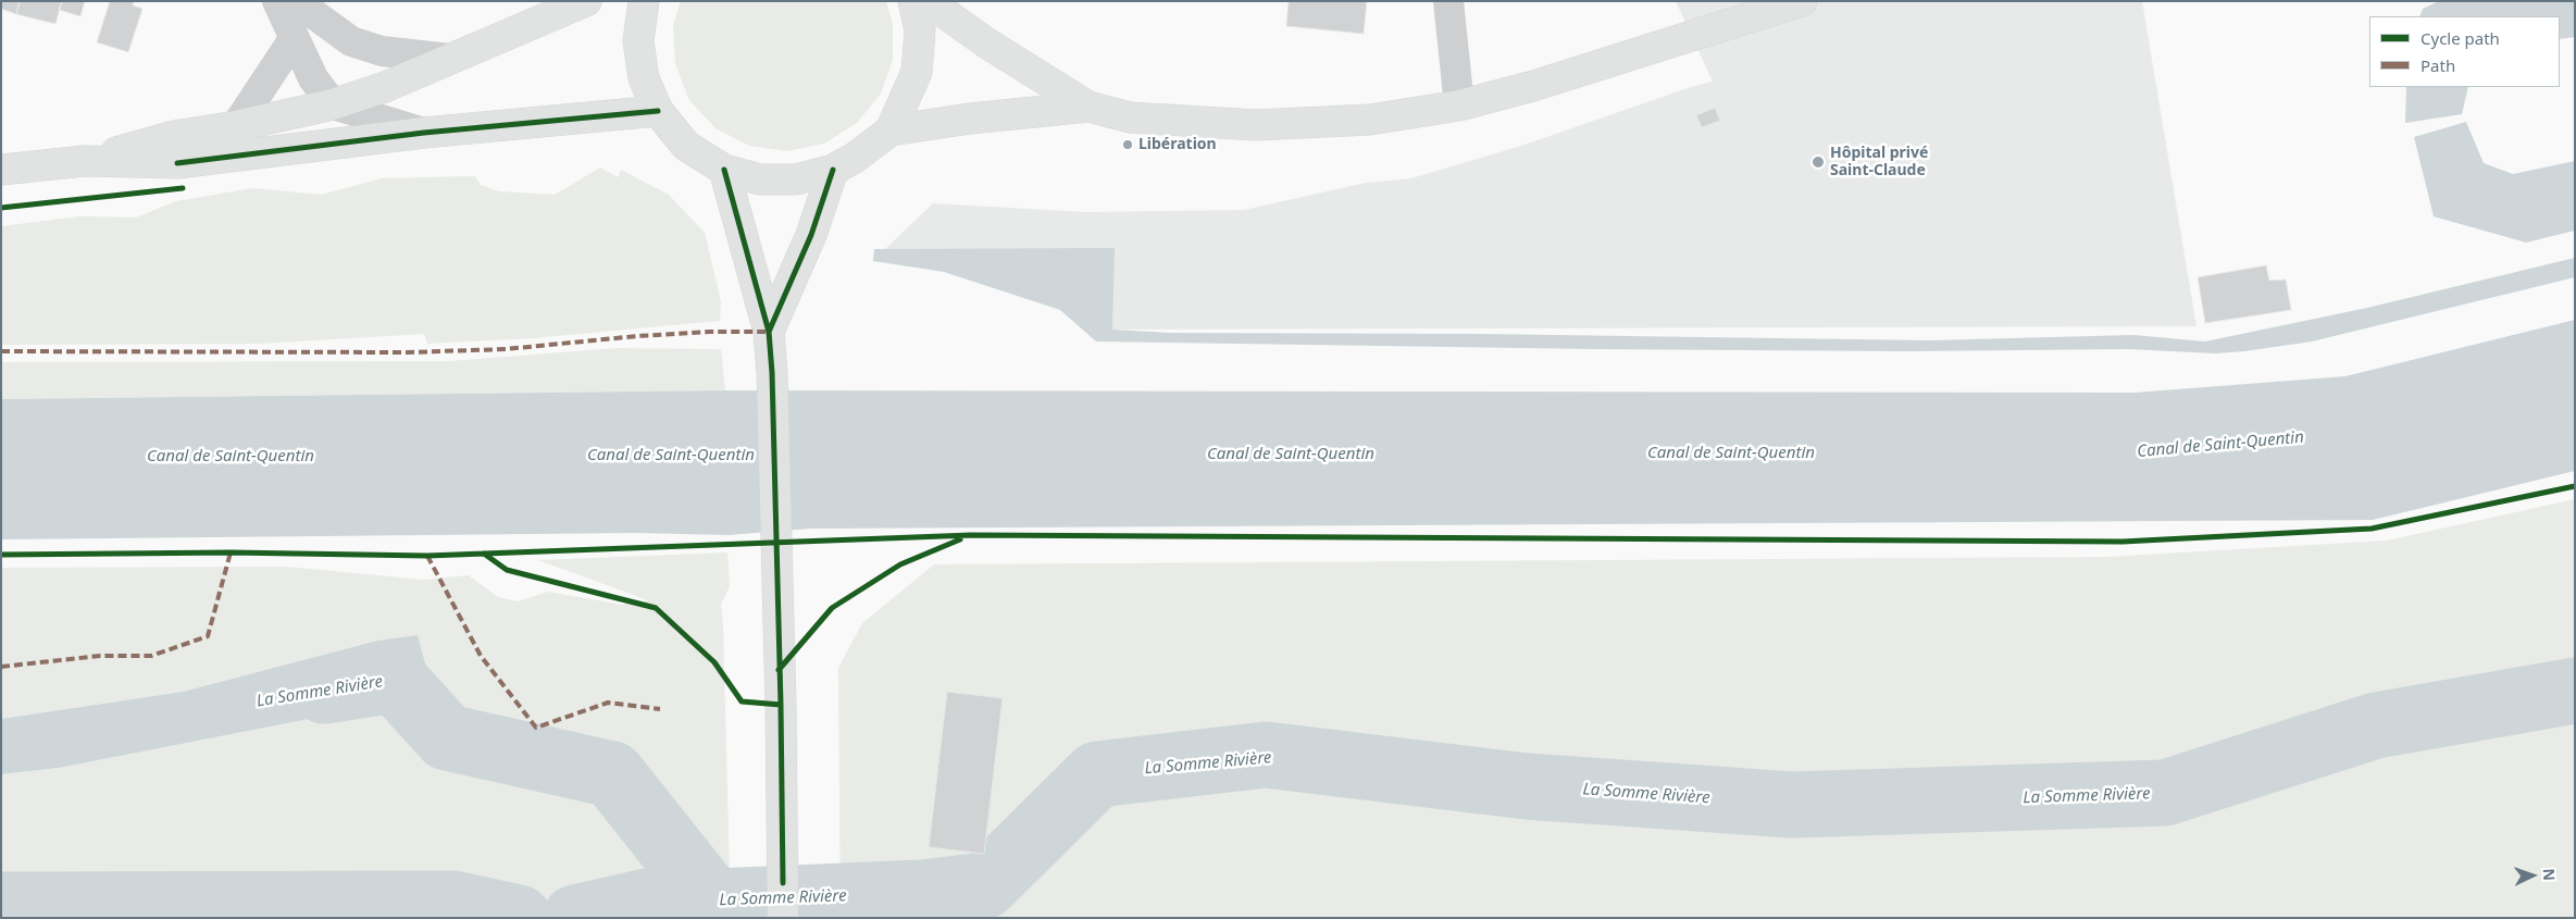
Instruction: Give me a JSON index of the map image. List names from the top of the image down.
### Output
{
  "water": ["Canal de Saint-Quentin", "La Somme Rivière"],
  "places": ["Libération", "Hôpital privé Saint-Claude"],
  "legend": ["Cycle path", "Path"],
  "north": "right"
}
